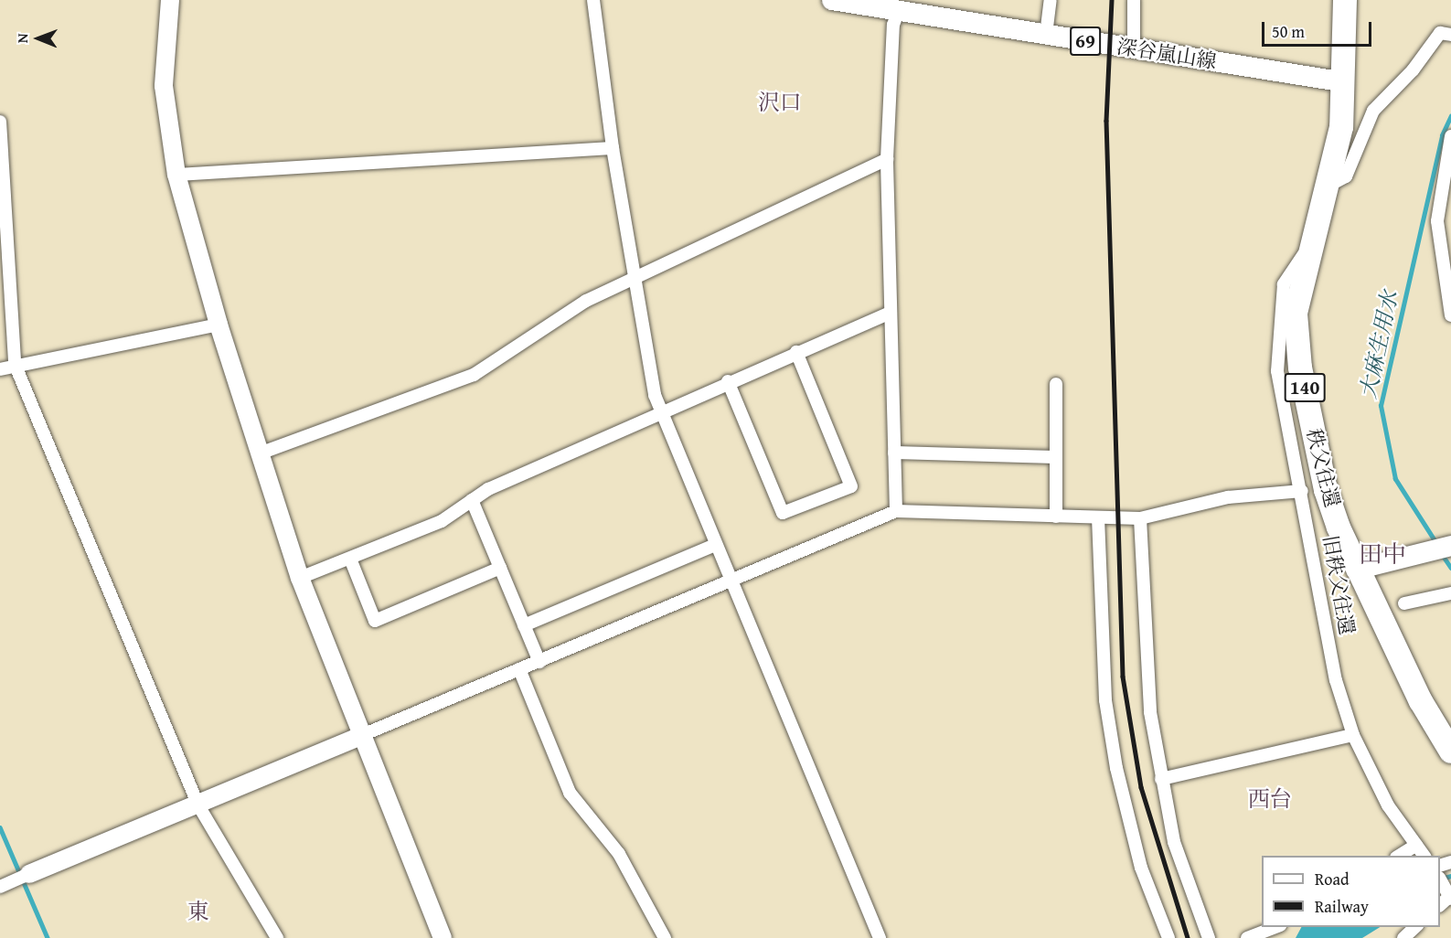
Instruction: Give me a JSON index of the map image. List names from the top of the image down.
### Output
{
  "streets": {
    "highway": ["140", "秩父往還"],
    "main road": ["69", "深谷嵐山線"],
    "street": ["旧秩父往還"]
  },
  "crossings": [
    ["深谷嵐山線", "秩父往還"],
    ["秩父往還", "旧秩父往還"]
  ],
  "districts": [
    "沢口",
    "田中",
    "西台",
    "東"
  ],
  "water": ["大麻生用水"],
  "legend": ["Road", "Railway"],
  "scale_bar": "50 m",
  "north": "left"
}
